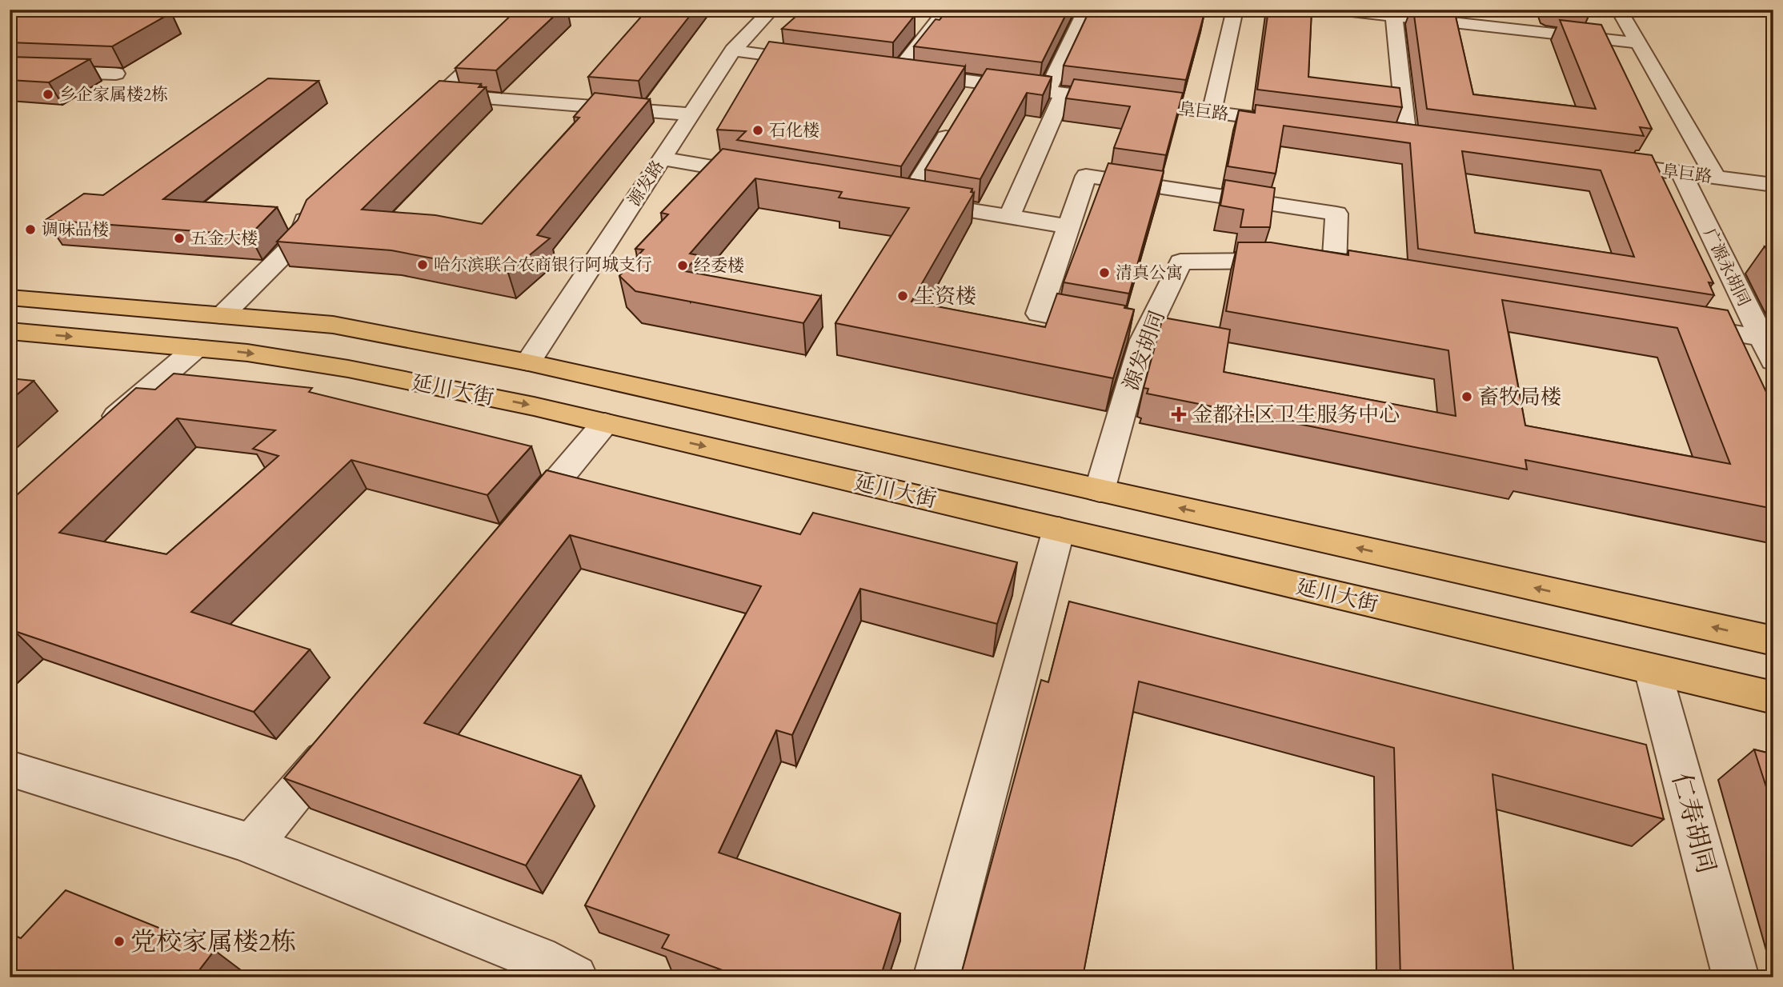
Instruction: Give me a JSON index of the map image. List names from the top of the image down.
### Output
{
  "streets": {
    "main road": ["延川大街"],
    "street": [
      "阜巨路",
      "源发路",
      "广源永胡同",
      "源发胡同",
      "仁寿胡同"
    ]
  },
  "crossings": [
    ["阜巨路", "广源永胡同"],
    ["源发路", "延川大街"],
    ["源发胡同", "延川大街"],
    ["延川大街", "仁寿胡同"]
  ],
  "places": {
    "other": [
      "乡企家属楼2栋",
      "石化楼",
      "调味品楼",
      "五金大楼",
      "哈尔滨联合农商银行阿城支行",
      "经委楼",
      "清真公寓",
      "生资楼",
      "畜牧局楼",
      "党校家属楼2栋"
    ],
    "health": ["金都社区卫生服务中心"]
  }
}
